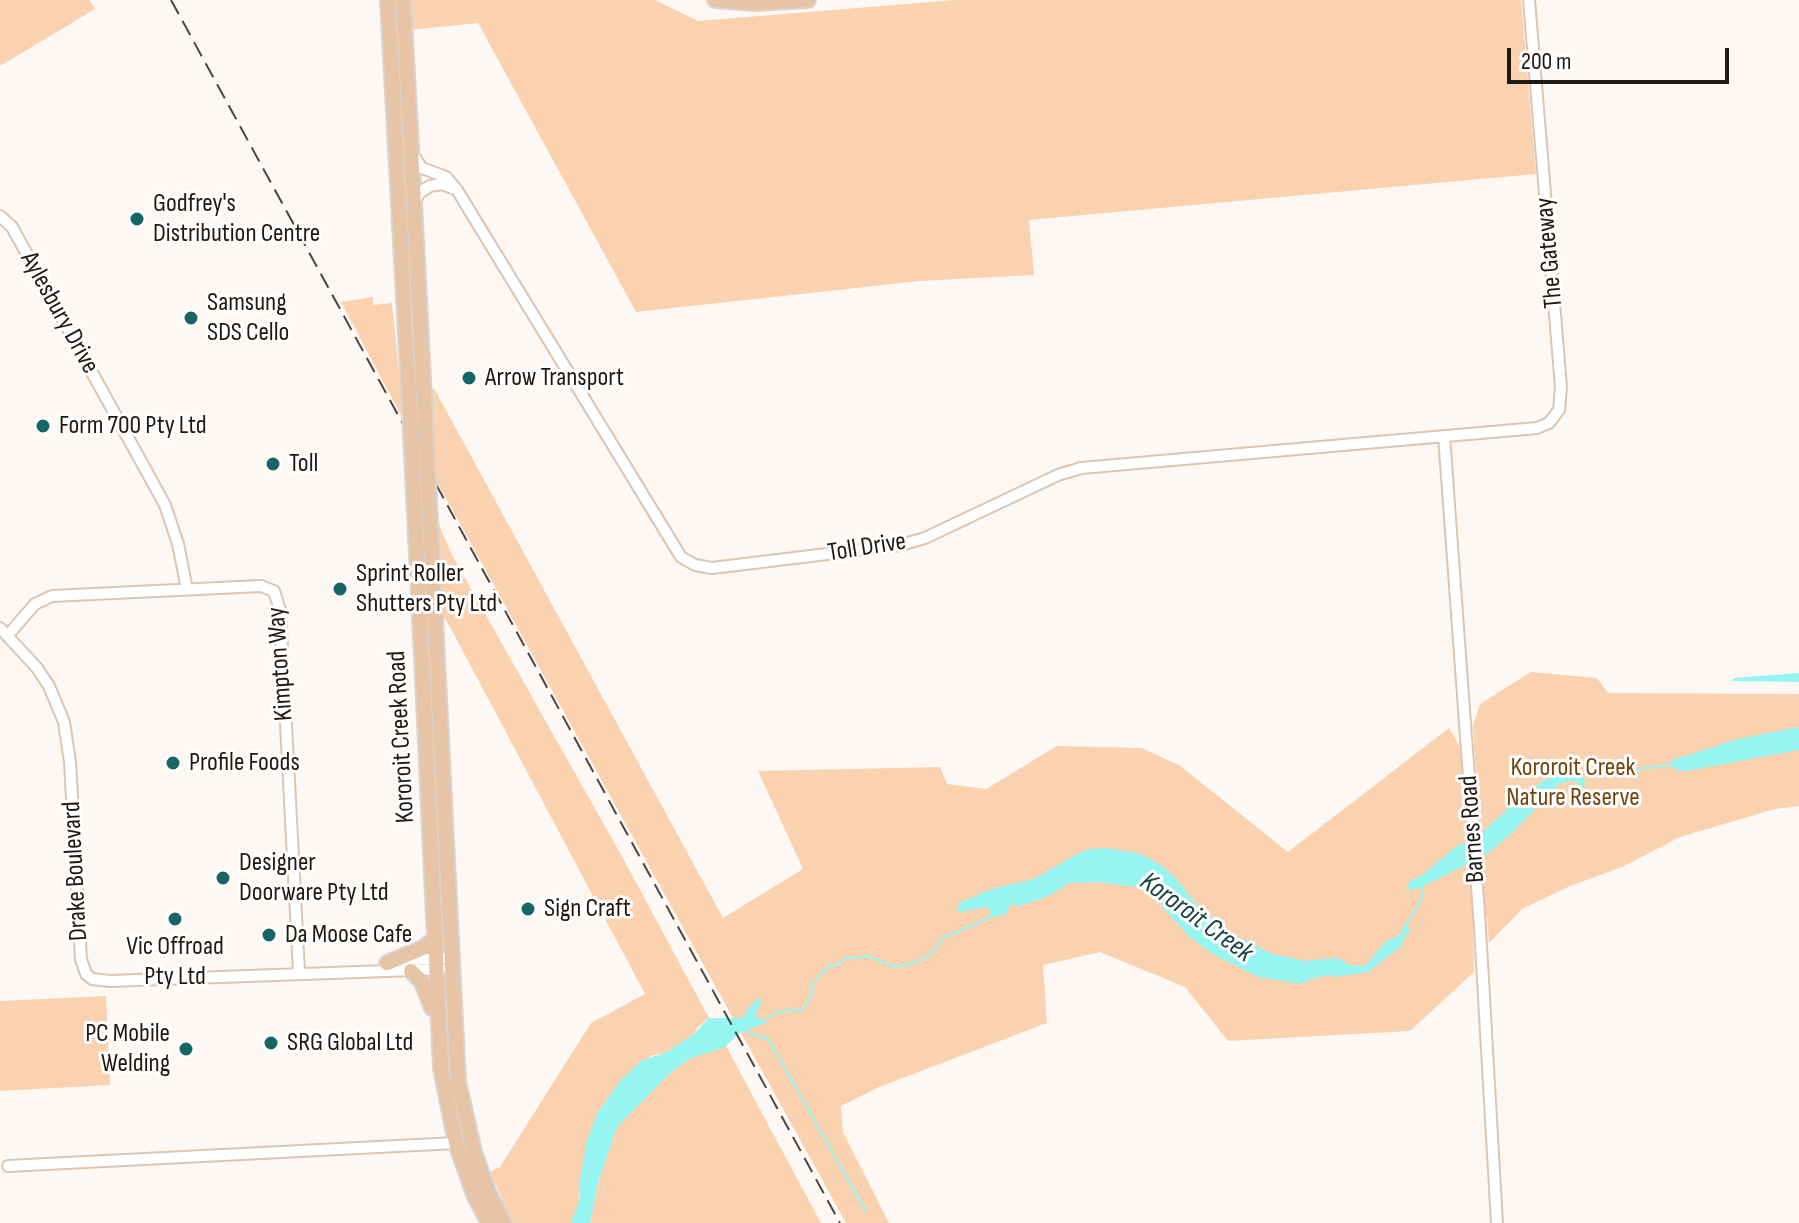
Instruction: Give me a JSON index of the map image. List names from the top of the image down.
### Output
{
  "streets": {
    "main road": ["Kororoit Creek Road"],
    "street": [
      "The Gateway",
      "Aylesbury Drive",
      "Toll Drive",
      "Kimpton Way",
      "Barnes Road",
      "Drake Boulevard"
    ]
  },
  "crossings": [
    ["The Gateway", "Toll Drive"],
    ["Aylesbury Drive", "Kimpton Way"],
    ["Toll Drive", "Kororoit Creek Road"],
    ["Toll Drive", "Barnes Road"],
    ["Kimpton Way", "Drake Boulevard"],
    ["Kororoit Creek Road", "Drake Boulevard"]
  ],
  "water": ["Kororoit Creek"],
  "parks": ["Kororoit Creek Nature Reserve"],
  "places": [
    "Godfrey's Distribution Centre",
    "Samsung SDS Cello",
    "Arrow Transport",
    "Form 700 Pty Ltd",
    "Toll",
    "Sprint Roller Shutters Pty Ltd",
    "Profile Foods",
    "Designer Doorware Pty Ltd",
    "Sign Craft",
    "Vic Offroad Pty Ltd",
    "Da Moose Cafe",
    "SRG Global Ltd",
    "PC Mobile Welding"
  ],
  "scale_bar": "200 m"
}
